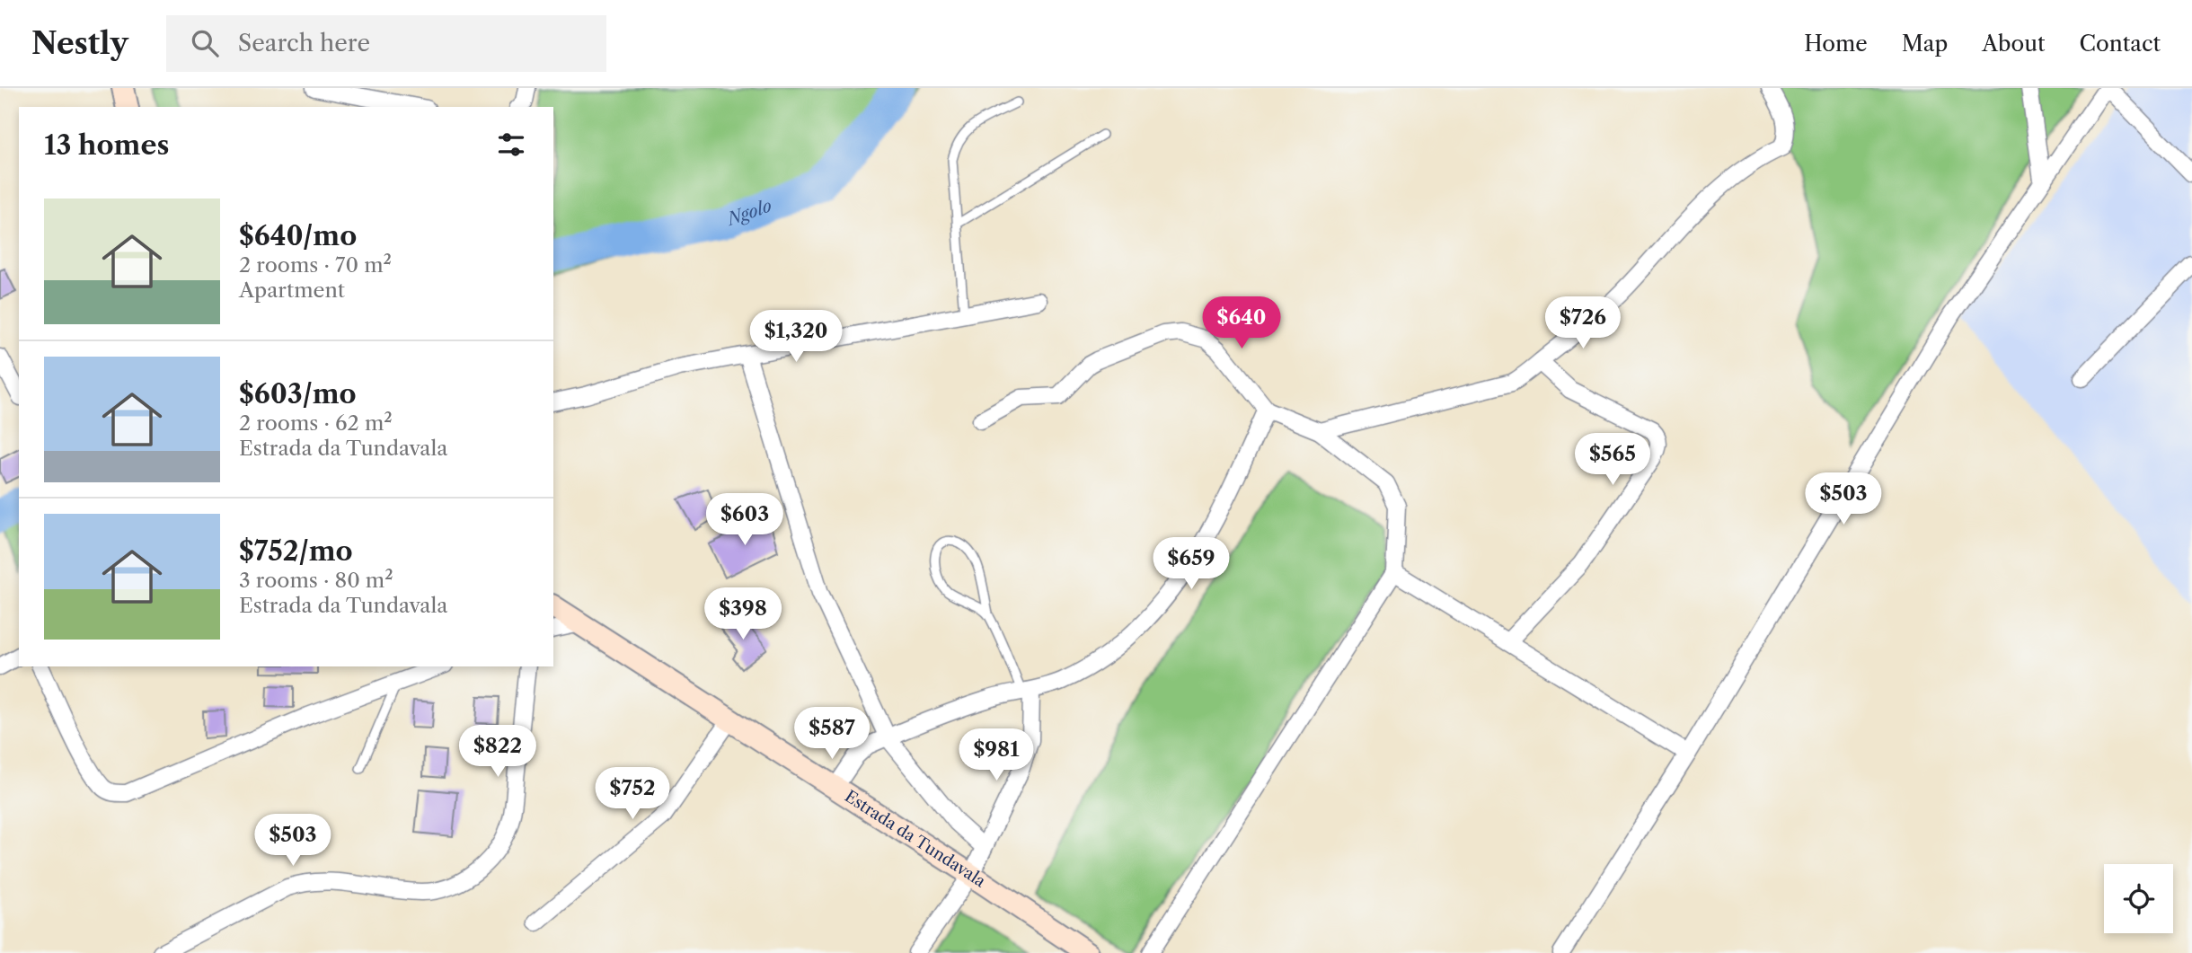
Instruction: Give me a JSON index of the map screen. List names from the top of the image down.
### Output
{
  "streets": {
    "main road": ["Estrada da Tundavala"]
  },
  "water": ["Ngolo"],
  "page": {
    "header": "Nestly",
    "search": "Search here",
    "nav": [
      "Home",
      "Map",
      "About",
      "Contact"
    ],
    "heading": "13 homes",
    "list": [
      {
        "name": "$640/mo",
        "note": "2 rooms · 70 m² · Apartment"
      },
      {
        "name": "$603/mo",
        "note": "2 rooms · 62 m² · Estrada da Tundavala"
      },
      {
        "name": "$752/mo",
        "note": "3 rooms · 80 m² · Estrada da Tundavala"
      }
    ],
    "price": [
      "$640",
      "$726",
      "$1,320",
      "$565",
      "$503",
      "$603",
      "$659",
      "$398",
      "$587",
      "$822",
      "$981",
      "$752",
      "$503"
    ]
  }
}
